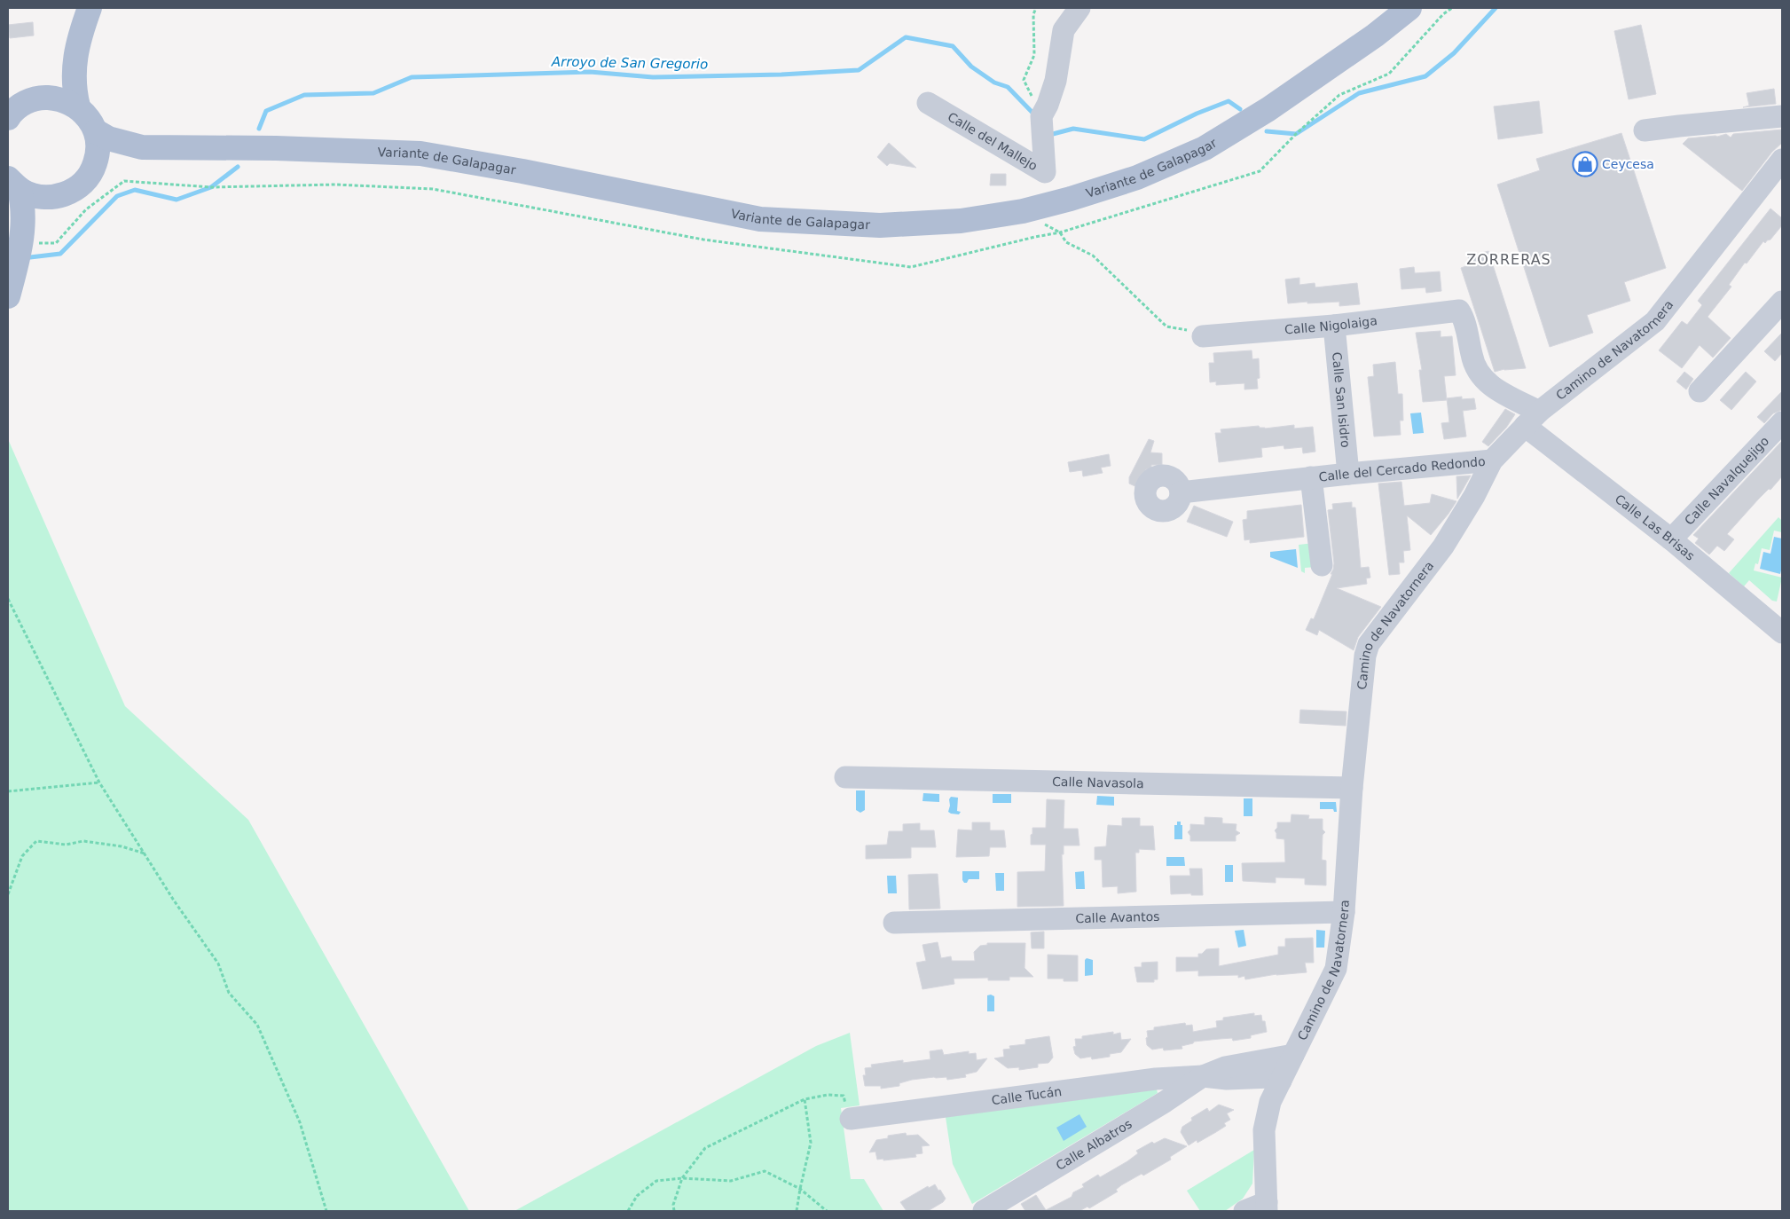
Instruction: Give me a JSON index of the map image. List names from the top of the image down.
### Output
{
  "streets": {
    "main road": ["Variante de Galapagar"],
    "street": [
      "Calle del Mallejo",
      "Calle Nigolaiga",
      "Camino de Navatornera",
      "Calle San Isidro",
      "Calle del Cercado Redondo",
      "Calle Navalquejigo",
      "Calle Las Brisas",
      "Calle Navasola",
      "Calle Avantos",
      "Calle Tucán",
      "Calle Albatros"
    ]
  },
  "crossings": [
    ["Calle Nigolaiga", "Calle San Isidro"],
    ["Calle Nigolaiga", "Calle Las Brisas"],
    ["Camino de Navatornera", "Calle del Cercado Redondo"],
    ["Camino de Navatornera", "Calle Las Brisas"],
    ["Camino de Navatornera", "Calle Navasola"],
    ["Camino de Navatornera", "Calle Avantos"],
    ["Camino de Navatornera", "Calle Tucán"],
    ["Calle San Isidro", "Calle del Cercado Redondo"],
    ["Calle Navalquejigo", "Calle Las Brisas"],
    ["Calle Tucán", "Calle Albatros"]
  ],
  "districts": ["ZORRERAS"],
  "water": ["Arroyo de San Gregorio"],
  "places": {
    "shop": ["Ceycesa"]
  }
}
